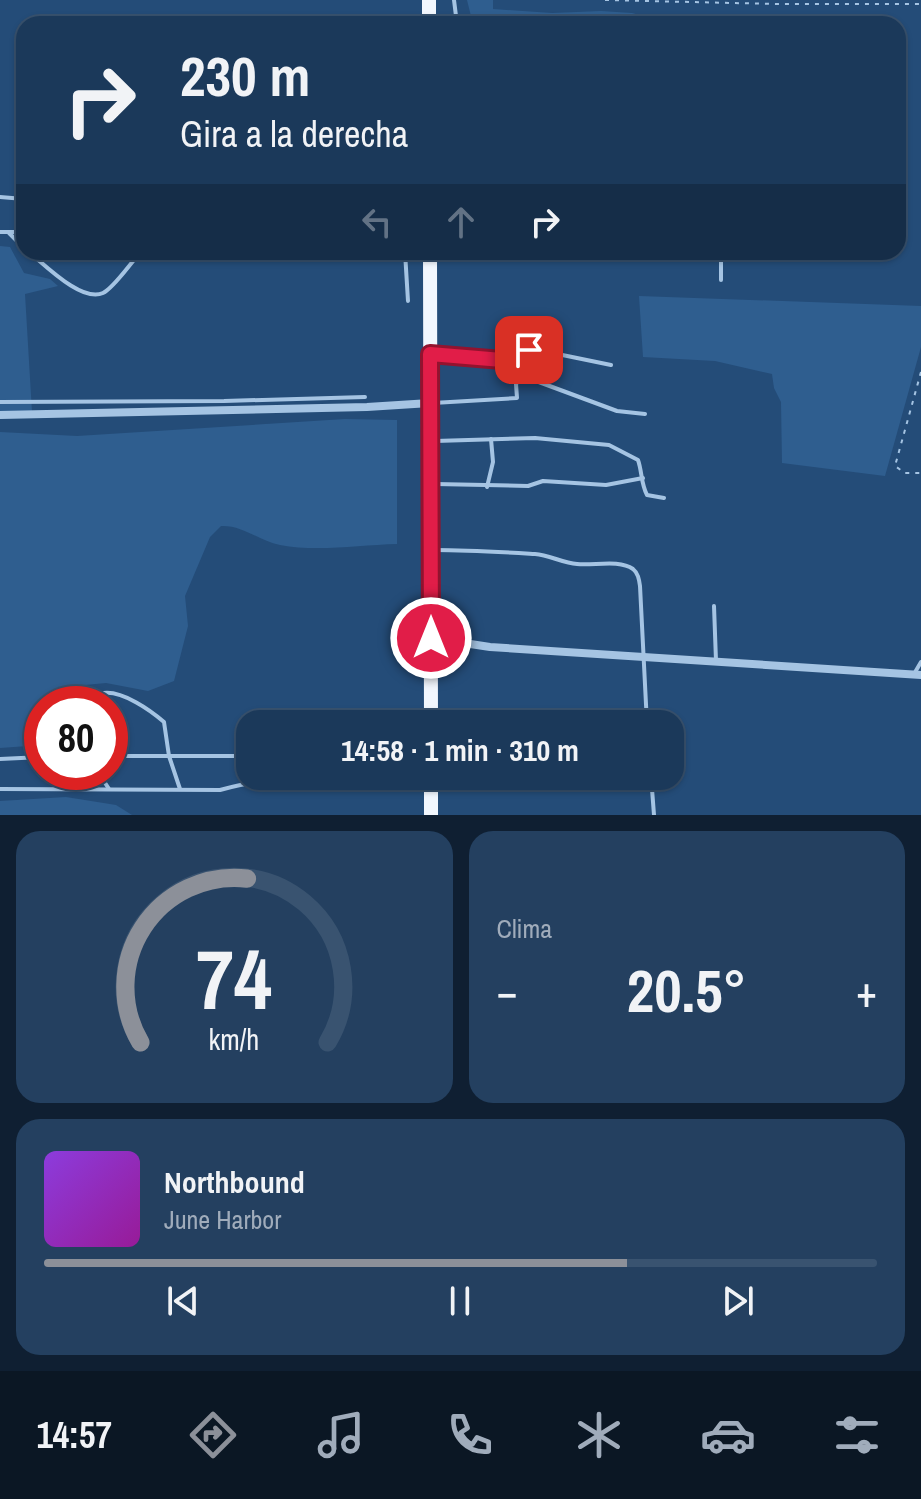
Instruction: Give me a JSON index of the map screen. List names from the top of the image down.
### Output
{
  "page": {
    "turn": ["230 m", "Gira a la derecha"],
    "limit": "80",
    "trip": "14:58 · 1 min · 310 m",
    "tile": "Clima",
    "heat": ["−", "20.5°", "+"],
    "song": ["Northbound", "June Harbor"],
    "tabs": "14:57",
    "gauge": ["74", "km/h"]
  }
}
